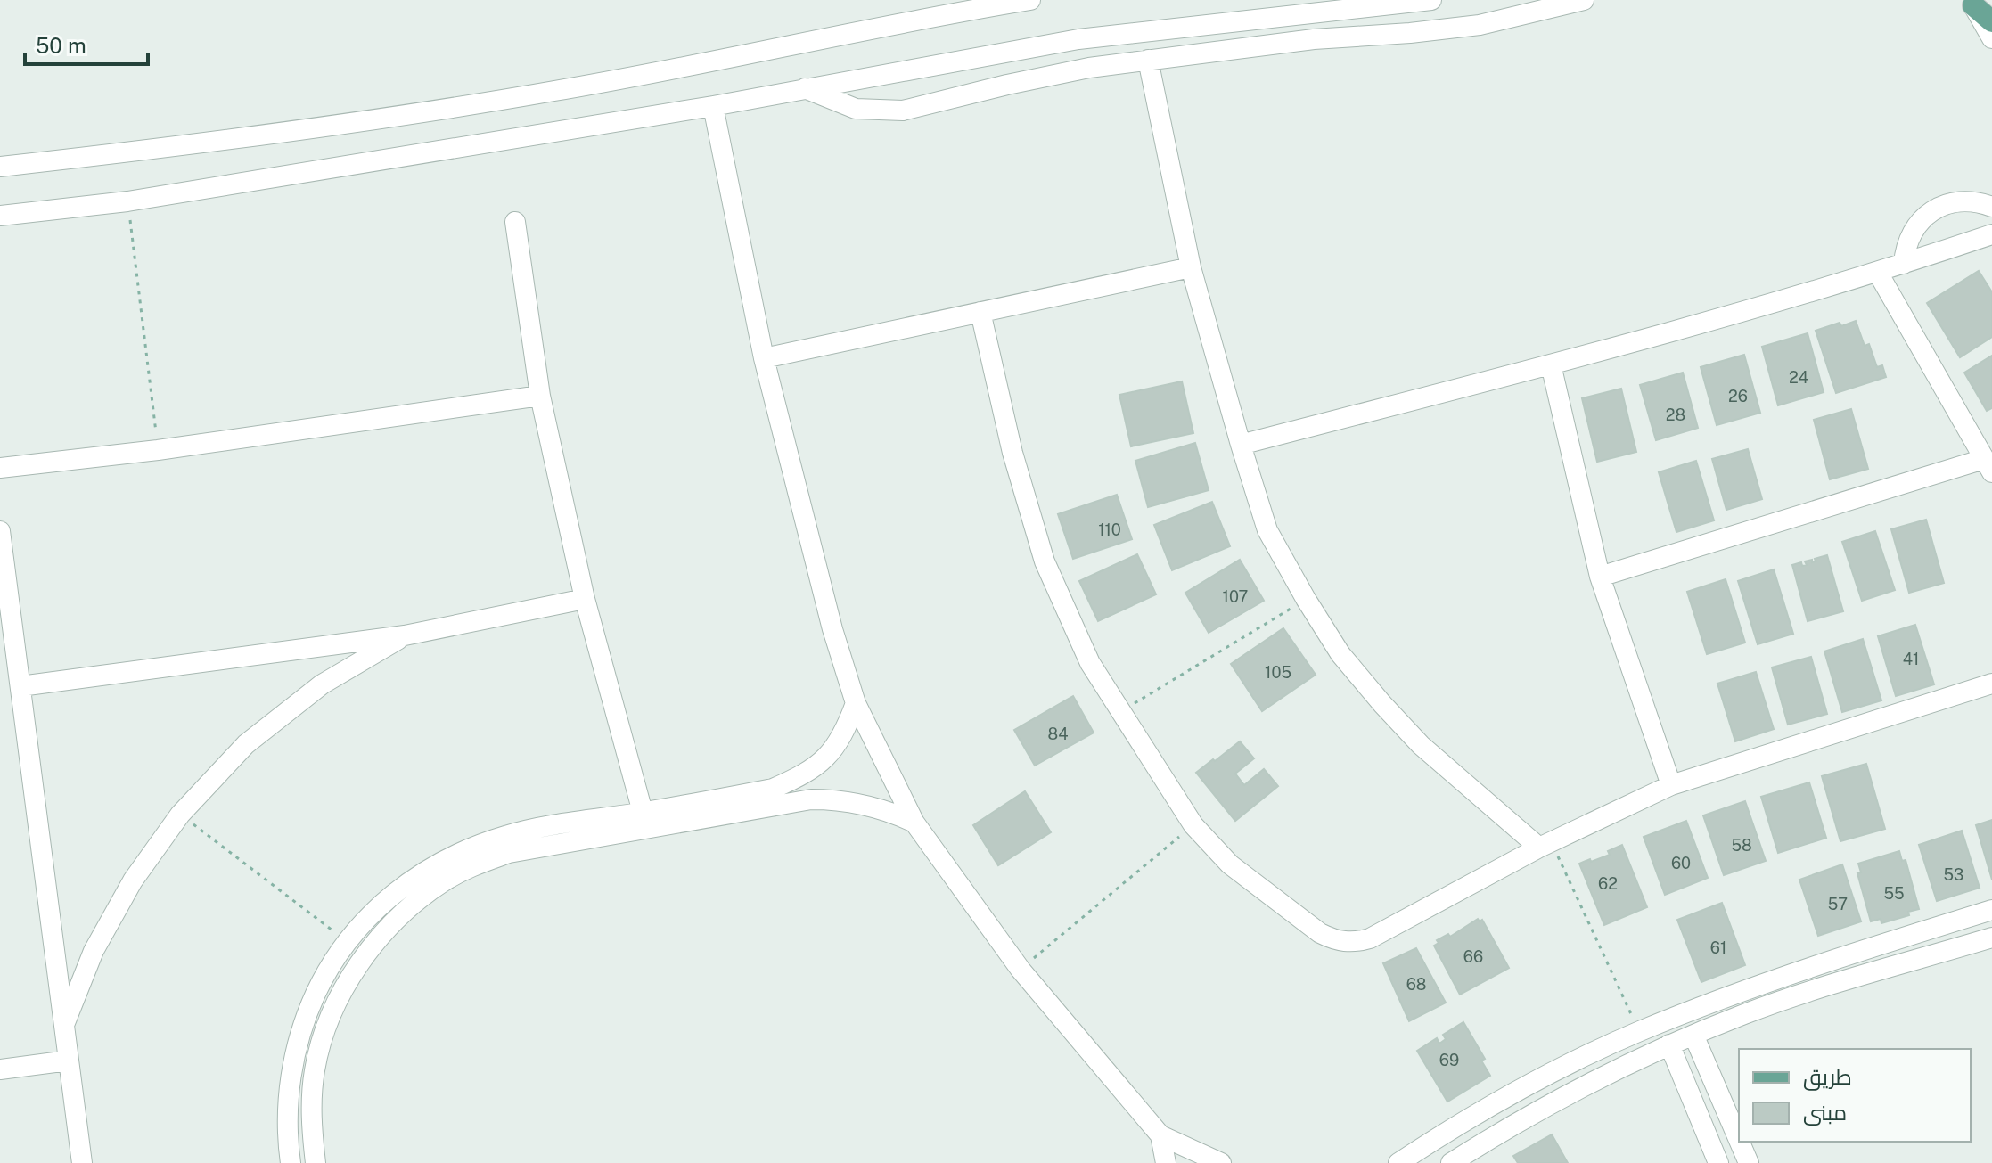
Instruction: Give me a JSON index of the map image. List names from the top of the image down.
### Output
{
  "house_numbers": [
    "24",
    "26",
    "28",
    "110",
    "107",
    "41",
    "105",
    "84",
    "58",
    "60",
    "53",
    "62",
    "55",
    "57",
    "61",
    "66",
    "68",
    "69"
  ],
  "legend": ["طريق", "مبنى"],
  "scale_bar": "50 m"
}
